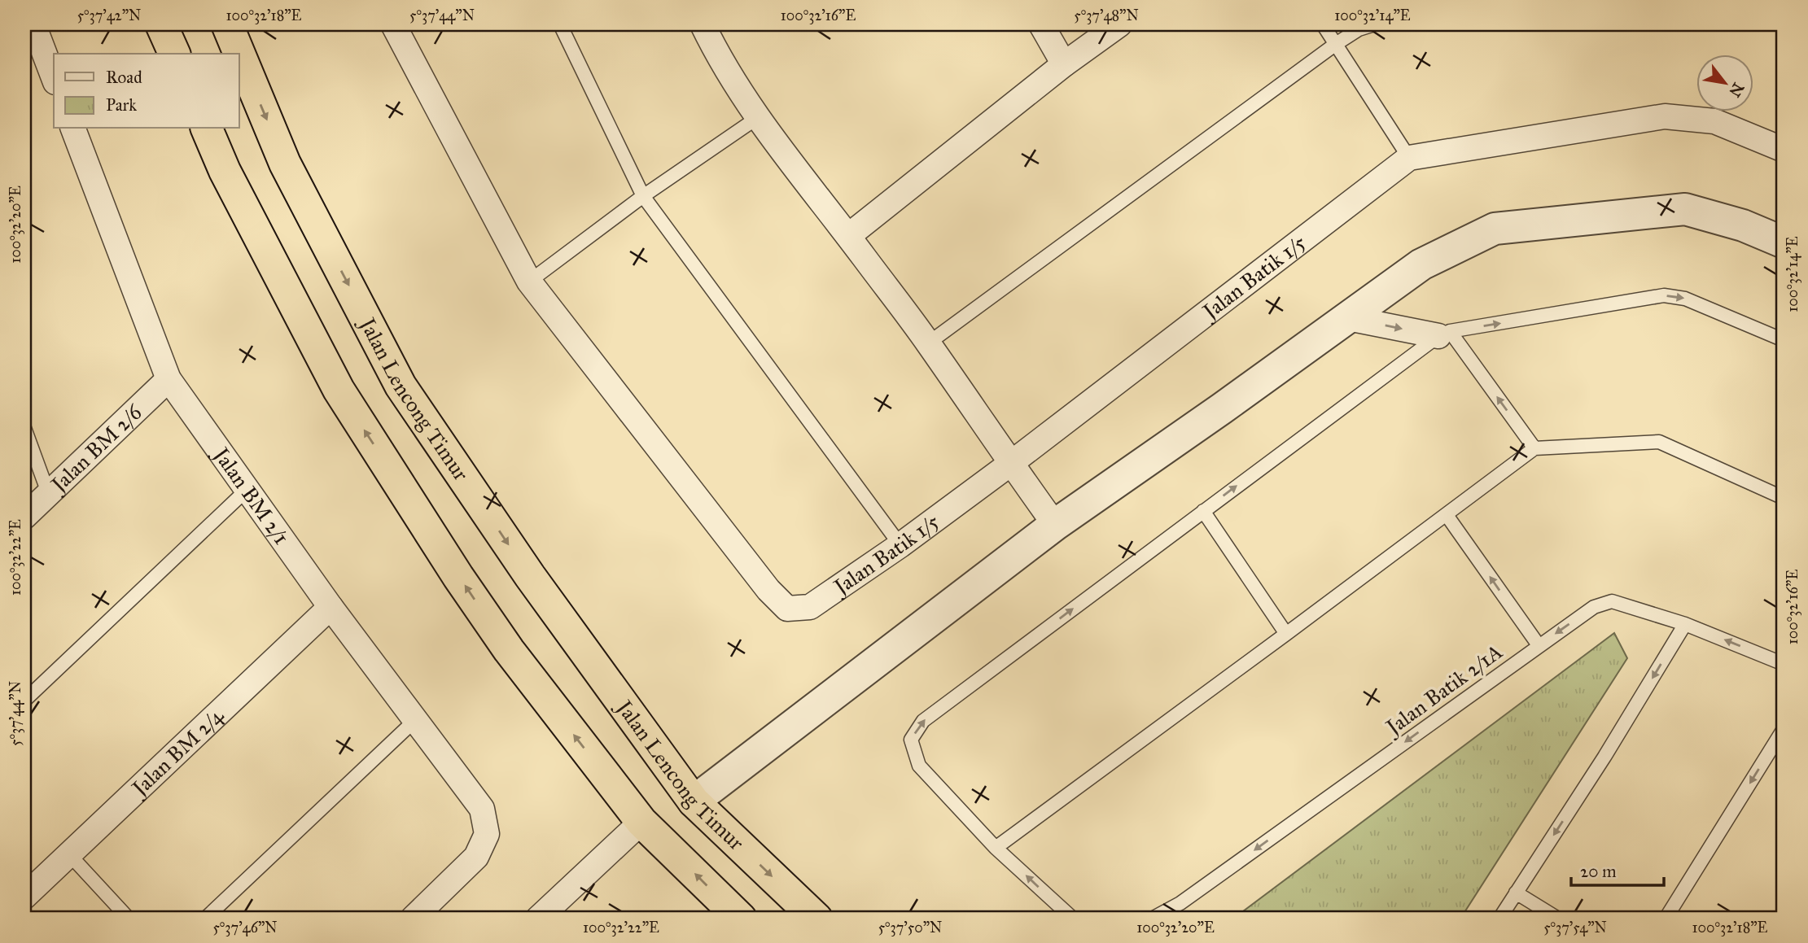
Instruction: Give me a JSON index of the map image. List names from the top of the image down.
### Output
{
  "streets": {
    "highway": ["Jalan Lencong Timur"],
    "street": [
      "Jalan Batik 1/5",
      "Jalan BM 2/6",
      "Jalan BM 2/1",
      "Jalan BM 2/4"
    ],
    "lane": ["Jalan Batik 2/1A"]
  },
  "crossings": [
    ["Jalan BM 2/6", "Jalan BM 2/1"],
    ["Jalan BM 2/1", "Jalan BM 2/4"]
  ],
  "one_way": ["Jalan Batik 2/1A"],
  "legend": ["Road", "Park"],
  "scale_bar": "20 m",
  "north": "bottom right",
  "coordinates": [
    "5°37'42\"N",
    "100°32'18\"E",
    "5°37'44\"N",
    "100°32'16\"E",
    "5°37'48\"N",
    "100°32'14\"E",
    "100°32'20\"E",
    "100°32'22\"E",
    "5°37'46\"N",
    "5°37'50\"N",
    "5°37'54\"N"
  ]
}
